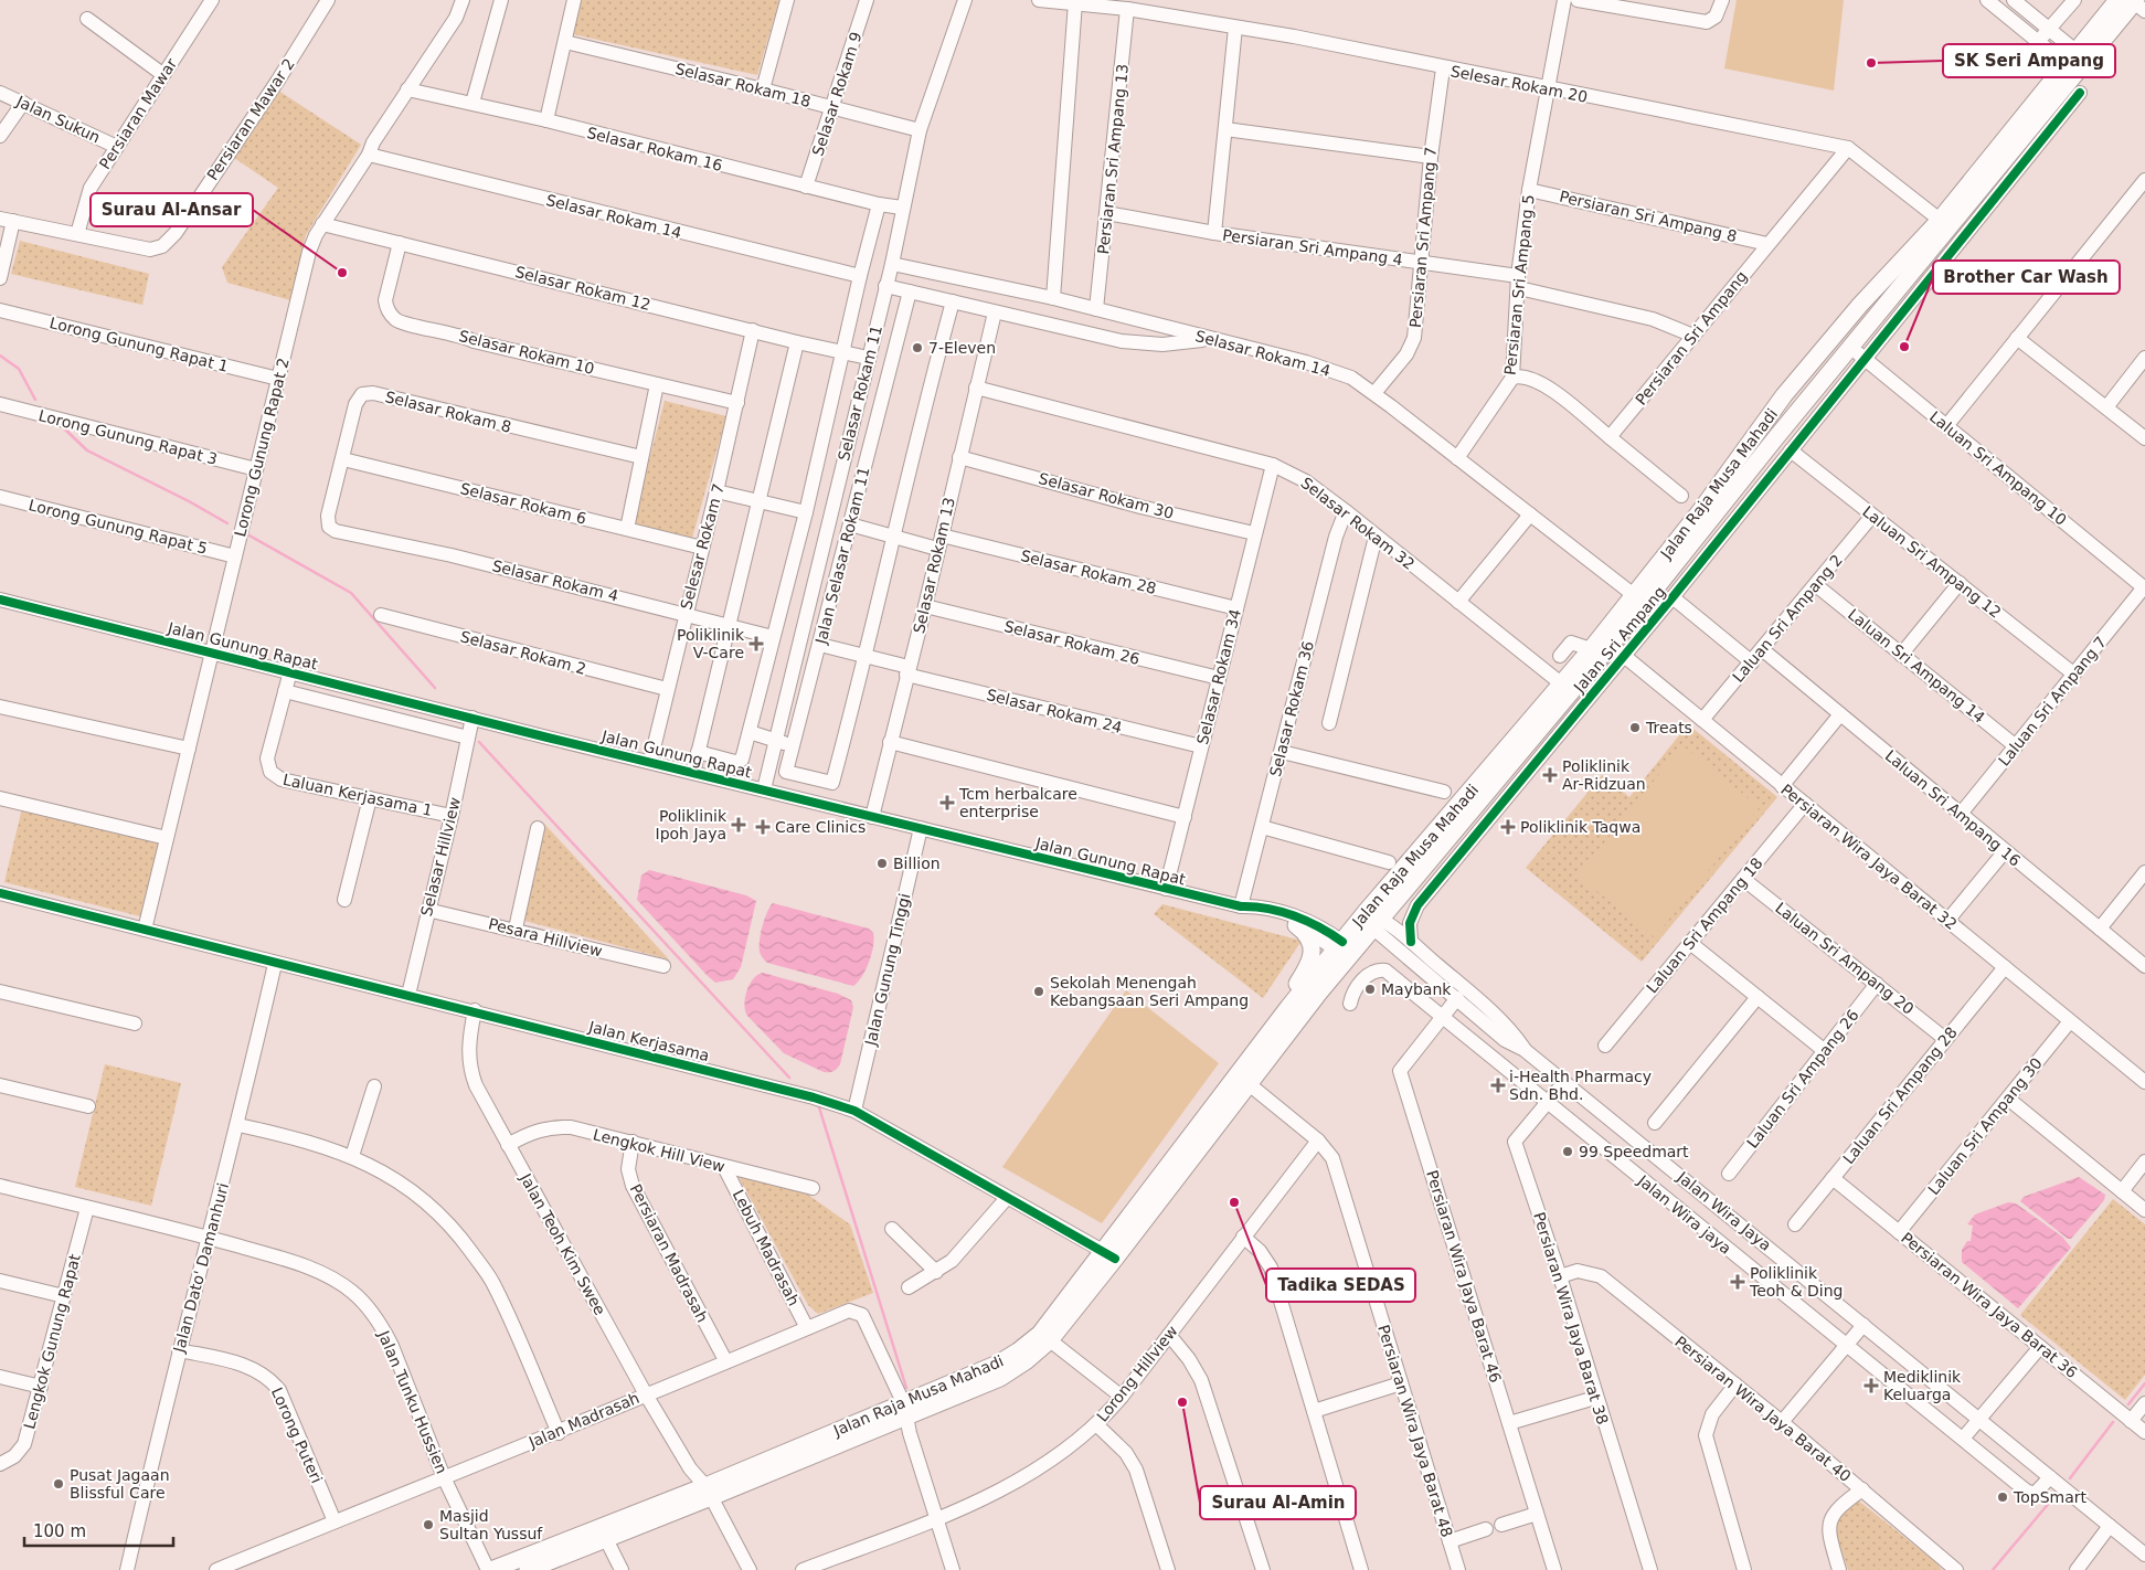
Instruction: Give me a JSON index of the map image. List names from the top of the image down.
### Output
{
  "streets": {
    "main road": ["Jalan Raja Musa Mahadi"],
    "street": [
      "Selesar Rokam 20",
      "Selasar Rokam 18",
      "Selasar Rokam 9",
      "Persiaran Mawar",
      "Jalan Sukun",
      "Persiaran Mawar 2",
      "Selasar Rokam 16",
      "Persiaran Sri Ampang 13",
      "Selasar Rokam 14",
      "Persiaran Sri Ampang 8",
      "Persiaran Sri Ampang 7",
      "Persiaran Sri Ampang 4",
      "Persiaran Sri Ampang 5",
      "Selasar Rokam 12",
      "Persiaran Sri Ampang",
      "Lorong Gunung Rapat 1",
      "Selasar Rokam 10",
      "Selasar Rokam 11",
      "Selasar Rokam 8",
      "Lorong Gunung Rapat 3",
      "Lorong Gunung Rapat 2",
      "Laluan Sri Ampang 10",
      "Selasar Rokam 30",
      "Selasar Rokam 6",
      "Selasar Rokam 32",
      "Lorong Gunung Rapat 5",
      "Selesar Rokam 7",
      "Jalan Selasar Rokam 11",
      "Laluan Sri Ampang 12",
      "Selasar Rokam 13",
      "Selasar Rokam 28",
      "Selasar Rokam 4",
      "Laluan Sri Ampang 2",
      "Jalan Sri Ampang",
      "Selasar Rokam 26",
      "Jalan Gunung Rapat",
      "Selasar Rokam 2",
      "Laluan Sri Ampang 14",
      "Selasar Rokam 34",
      "Laluan Sri Ampang 7",
      "Selasar Rokam 36",
      "Selasar Rokam 24",
      "Laluan Kerjasama 1",
      "Laluan Sri Ampang 16",
      "Selasar Hillview",
      "Persiaran Wira Jaya Barat 32",
      "Laluan Sri Ampang 18",
      "Pesara Hillview",
      "Laluan Sri Ampang 20",
      "Jalan Gunung Tinggi",
      "Jalan Kerjasama",
      "Laluan Sri Ampang 26",
      "Laluan Sri Ampang 28",
      "Laluan Sri Ampang 30",
      "Lengkok Hill View",
      "Jalan Wira Jaya",
      "Jalan Wira jaya",
      "Jalan Teoh Kim Swee",
      "Lebuh Madrasah",
      "Persiaran Madrasah",
      "Jalan Dato' Damanhuri",
      "Persiaran Wira Jaya Barat 46",
      "Persiaran Wira Jaya Barat 36",
      "Persiaran Wira Jaya Barat 38",
      "Lengkok Gunung Rapat",
      "Lorong Hillview",
      "Jalan Tunku Hussien",
      "Persiaran Wira Jaya Barat 40",
      "Jalan Madrasah",
      "Persiaran Wira Jaya Barat 48",
      "Lorong Puteri"
    ]
  },
  "crossings": [
    ["Selesar Rokam 20", "Persiaran Sri Ampang 13"],
    ["Selesar Rokam 20", "Persiaran Sri Ampang 7"],
    ["Selesar Rokam 20", "Persiaran Sri Ampang 5"],
    ["Selesar Rokam 20", "Persiaran Sri Ampang"],
    ["Selesar Rokam 20", "Jalan Raja Musa Mahadi"],
    ["Selasar Rokam 18", "Selasar Rokam 9"],
    ["Selasar Rokam 18", "Selasar Rokam 11"],
    ["Selasar Rokam 9", "Selasar Rokam 16"],
    ["Persiaran Mawar", "Jalan Sukun"],
    ["Persiaran Mawar", "Persiaran Mawar 2"],
    ["Selasar Rokam 16", "Selasar Rokam 11"],
    ["Selasar Rokam 16", "Lorong Gunung Rapat 2"],
    ["Persiaran Sri Ampang 13", "Selasar Rokam 14"],
    ["Persiaran Sri Ampang 13", "Persiaran Sri Ampang 4"],
    ["Selasar Rokam 14", "Persiaran Sri Ampang 7"],
    ["Selasar Rokam 14", "Persiaran Sri Ampang 5"],
    ["Selasar Rokam 14", "Selasar Rokam 11"],
    ["Selasar Rokam 14", "Lorong Gunung Rapat 2"],
    ["Selasar Rokam 14", "Jalan Raja Musa Mahadi"],
    ["Persiaran Sri Ampang 8", "Persiaran Sri Ampang 5"],
    ["Persiaran Sri Ampang 8", "Persiaran Sri Ampang"],
    ["Persiaran Sri Ampang 7", "Persiaran Sri Ampang 4"],
    ["Persiaran Sri Ampang 4", "Persiaran Sri Ampang 5"],
    ["Persiaran Sri Ampang 4", "Persiaran Sri Ampang"],
    ["Selasar Rokam 12", "Selasar Rokam 10"],
    ["Selasar Rokam 12", "Selasar Rokam 11"],
    ["Selasar Rokam 12", "Lorong Gunung Rapat 2"],
    ["Selasar Rokam 12", "Selesar Rokam 7"],
    ["Lorong Gunung Rapat 1", "Lorong Gunung Rapat 2"],
    ["Selasar Rokam 10", "Selesar Rokam 7"],
    ["Selasar Rokam 11", "Selasar Rokam 4"],
    ["Selasar Rokam 11", "Jalan Gunung Rapat"],
    ["Selasar Rokam 8", "Selasar Rokam 6"],
    ["Selasar Rokam 8", "Selasar Rokam 4"],
    ["Lorong Gunung Rapat 3", "Lorong Gunung Rapat 2"],
    ["Lorong Gunung Rapat 2", "Lorong Gunung Rapat 5"],
    ["Lorong Gunung Rapat 2", "Jalan Gunung Rapat"],
    ["Lorong Gunung Rapat 2", "Jalan Kerjasama"],
    ["Laluan Sri Ampang 10", "Jalan Raja Musa Mahadi"],
    ["Laluan Sri Ampang 10", "Jalan Sri Ampang"],
    ["Laluan Sri Ampang 10", "Laluan Sri Ampang 7"],
    ["Jalan Raja Musa Mahadi", "Selasar Rokam 32"],
    ["Jalan Raja Musa Mahadi", "Jalan Sri Ampang"],
    ["Jalan Raja Musa Mahadi", "Jalan Gunung Rapat"],
    ["Jalan Raja Musa Mahadi", "Persiaran Wira Jaya Barat 32"],
    ["Jalan Raja Musa Mahadi", "Jalan Kerjasama"],
    ["Jalan Raja Musa Mahadi", "Jalan Wira Jaya"],
    ["Jalan Raja Musa Mahadi", "Jalan Teoh Kim Swee"],
    ["Jalan Raja Musa Mahadi", "Jalan Tunku Hussien"],
    ["Jalan Raja Musa Mahadi", "Jalan Madrasah"],
    ["Jalan Raja Musa Mahadi", "Persiaran Wira Jaya Barat 48"],
    ["Selasar Rokam 30", "Selasar Rokam 13"],
    ["Selasar Rokam 30", "Selasar Rokam 34"],
    ["Selasar Rokam 6", "Selesar Rokam 7"],
    ["Selasar Rokam 32", "Selasar Rokam 13"],
    ["Selasar Rokam 32", "Selasar Rokam 34"],
    ["Selasar Rokam 32", "Selasar Rokam 36"],
    ["Selesar Rokam 7", "Selasar Rokam 4"],
    ["Selesar Rokam 7", "Jalan Gunung Rapat"],
    ["Selesar Rokam 7", "Selasar Rokam 2"],
    ["Jalan Selasar Rokam 11", "Selasar Rokam 28"],
    ["Jalan Selasar Rokam 11", "Selasar Rokam 24"],
    ["Laluan Sri Ampang 12", "Laluan Sri Ampang 2"],
    ["Laluan Sri Ampang 12", "Jalan Sri Ampang"],
    ["Laluan Sri Ampang 12", "Laluan Sri Ampang 7"],
    ["Selasar Rokam 13", "Selasar Rokam 28"],
    ["Selasar Rokam 13", "Selasar Rokam 26"],
    ["Selasar Rokam 13", "Jalan Gunung Rapat"],
    ["Selasar Rokam 13", "Selasar Rokam 24"],
    ["Selasar Rokam 28", "Selasar Rokam 34"],
    ["Laluan Sri Ampang 2", "Laluan Sri Ampang 14"],
    ["Laluan Sri Ampang 2", "Laluan Sri Ampang 16"],
    ["Laluan Sri Ampang 2", "Persiaran Wira Jaya Barat 32"],
    ["Jalan Sri Ampang", "Persiaran Wira Jaya Barat 32"],
    ["Jalan Sri Ampang", "Jalan Wira Jaya"],
    ["Selasar Rokam 26", "Selasar Rokam 34"],
    ["Jalan Gunung Rapat", "Selasar Rokam 34"],
    ["Jalan Gunung Rapat", "Selasar Rokam 36"],
    ["Jalan Gunung Rapat", "Laluan Kerjasama 1"],
    ["Jalan Gunung Rapat", "Selasar Hillview"],
    ["Jalan Gunung Rapat", "Jalan Gunung Tinggi"],
    ["Laluan Sri Ampang 14", "Laluan Sri Ampang 7"],
    ["Selasar Rokam 34", "Selasar Rokam 24"],
    ["Laluan Sri Ampang 7", "Laluan Sri Ampang 16"],
    ["Laluan Kerjasama 1", "Selasar Hillview"],
    ["Selasar Hillview", "Pesara Hillview"],
    ["Selasar Hillview", "Jalan Kerjasama"],
    ["Persiaran Wira Jaya Barat 32", "Laluan Sri Ampang 18"],
    ["Persiaran Wira Jaya Barat 32", "Laluan Sri Ampang 28"],
    ["Persiaran Wira Jaya Barat 32", "Laluan Sri Ampang 30"],
    ["Laluan Sri Ampang 18", "Laluan Sri Ampang 20"],
    ["Laluan Sri Ampang 20", "Laluan Sri Ampang 26"],
    ["Laluan Sri Ampang 20", "Laluan Sri Ampang 28"],
    ["Jalan Gunung Tinggi", "Jalan Kerjasama"],
    ["Jalan Kerjasama", "Jalan Teoh Kim Swee"],
    ["Jalan Kerjasama", "Jalan Dato' Damanhuri"],
    ["Laluan Sri Ampang 28", "Persiaran Wira Jaya Barat 36"],
    ["Laluan Sri Ampang 30", "Persiaran Wira Jaya Barat 36"],
    ["Lengkok Hill View", "Jalan Teoh Kim Swee"],
    ["Lengkok Hill View", "Lebuh Madrasah"],
    ["Lengkok Hill View", "Persiaran Madrasah"],
    ["Jalan Wira Jaya", "Jalan Wira jaya"],
    ["Jalan Wira Jaya", "Persiaran Wira Jaya Barat 46"],
    ["Jalan Wira Jaya", "Persiaran Wira Jaya Barat 38"],
    ["Jalan Wira jaya", "Persiaran Wira Jaya Barat 46"],
    ["Jalan Wira jaya", "Persiaran Wira Jaya Barat 38"],
    ["Jalan Teoh Kim Swee", "Jalan Madrasah"],
    ["Lebuh Madrasah", "Jalan Madrasah"],
    ["Persiaran Madrasah", "Jalan Madrasah"],
    ["Jalan Dato' Damanhuri", "Jalan Tunku Hussien"],
    ["Jalan Dato' Damanhuri", "Lorong Puteri"],
    ["Persiaran Wira Jaya Barat 38", "Persiaran Wira Jaya Barat 40"],
    ["Lengkok Gunung Rapat", "Jalan Tunku Hussien"],
    ["Lorong Hillview", "Jalan Madrasah"],
    ["Lorong Hillview", "Persiaran Wira Jaya Barat 48"],
    ["Jalan Tunku Hussien", "Jalan Madrasah"],
    ["Jalan Madrasah", "Lorong Puteri"]
  ],
  "places": {
    "other": [
      "SK Seri Ampang",
      "Surau Al-Ansar",
      "Brother Car Wash",
      "7-Eleven",
      "Treats",
      "Billion",
      "Maybank",
      "Sekolah Menengah Kebangsaan Seri Ampang",
      "99 Speedmart",
      "Tadika SEDAS",
      "Surau Al-Amin",
      "Pusat Jagaan Blissful Care",
      "TopSmart",
      "Masjid Sultan Yussuf"
    ],
    "health": [
      "Poliklinik V-Care",
      "Poliklinik Ar-Ridzuan",
      "Tcm herbalcare enterprise",
      "Poliklinik Ipoh Jaya",
      "Care Clinics",
      "Poliklinik Taqwa",
      "i-Health Pharmacy Sdn. Bhd.",
      "Poliklinik Teoh & Ding",
      "Mediklinik Keluarga"
    ]
  },
  "scale_bar": "100 m"
}
